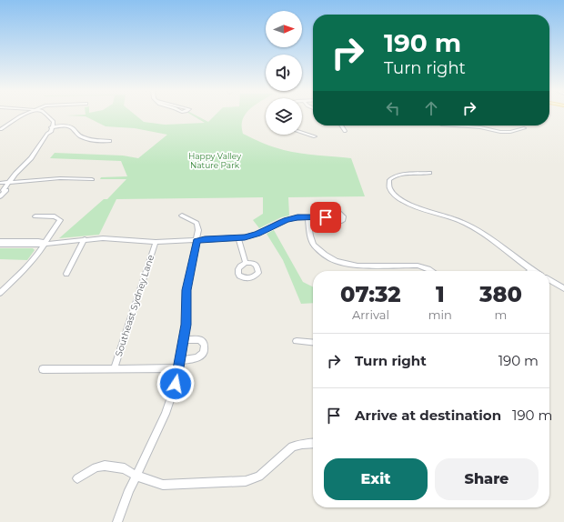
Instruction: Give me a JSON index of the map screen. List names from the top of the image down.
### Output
{
  "streets": {
    "street": ["Southeast Sydney Lane"]
  },
  "parks": ["Happy Valley Nature Park"],
  "north": "right",
  "page": {
    "turn": ["190 m", "Turn right"],
    "eta": [
      "07:32",
      "Arrival",
      "1",
      "min",
      "380",
      "m"
    ],
    "list": [
      {
        "name": "Turn right",
        "value": "190 m"
      },
      {
        "name": "Arrive at destination",
        "value": "190 m"
      }
    ],
    "buttons": ["Exit", "Share"]
  }
}
